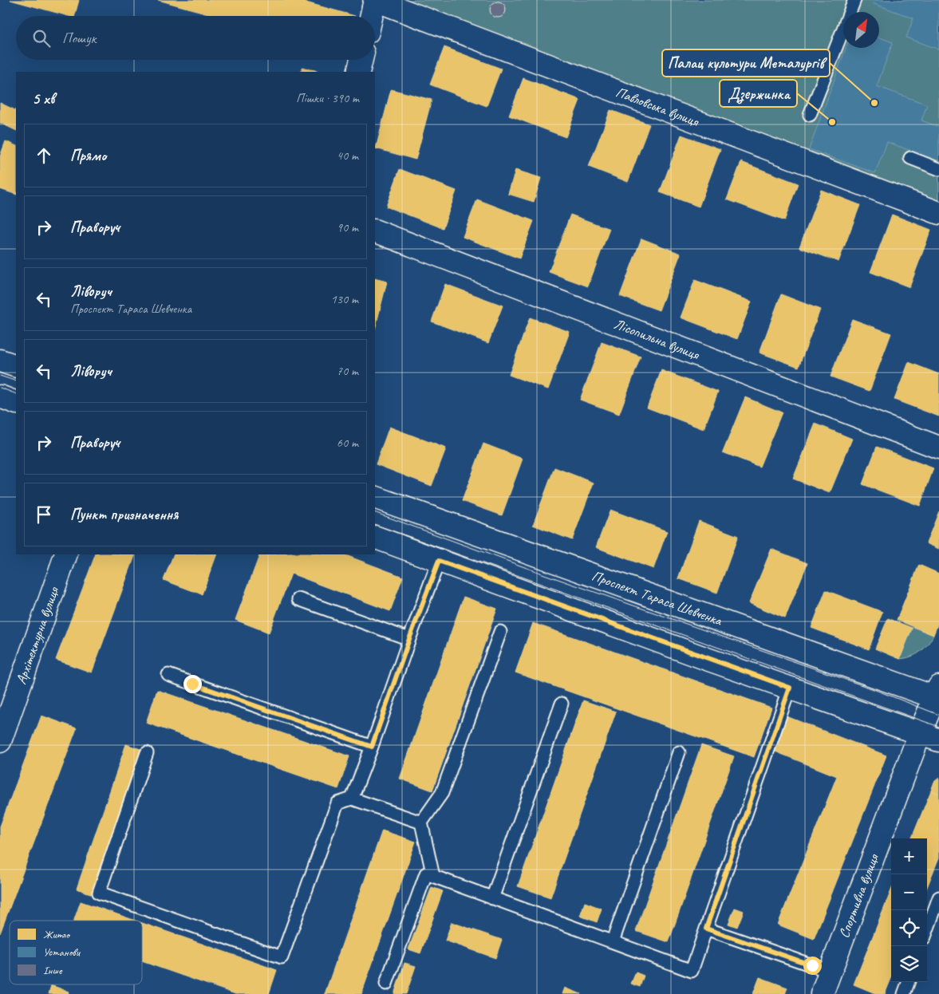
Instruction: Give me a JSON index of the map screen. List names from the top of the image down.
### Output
{
  "streets": {
    "street": [
      "Павловська вулиця",
      "Лісопильна вулиця",
      "Проспект Тараса Шевченка",
      "Архітектурна вулиця",
      "Спортивна вулиця"
    ]
  },
  "crossings": [
    ["Проспект Тараса Шевченка", "Спортивна вулиця"]
  ],
  "places": ["Палац культури Металургів", "Дзержинка"],
  "legend": ["Житло", "Установи", "Інше"],
  "north": "top right",
  "page": {
    "search": "Пошук",
    "heading": ["5 хв", "Пішки · 390 m"],
    "list": [
      ["Прямо", "40 m"],
      ["Праворуч", "90 m"],
      ["Ліворуч", "Проспект Тараса Шевченка", "130 m"],
      ["Ліворуч", "70 m"],
      ["Праворуч", "60 m"],
      "Пункт призначення"
    ],
    "map_buttons": ["+", "−"]
  }
}
